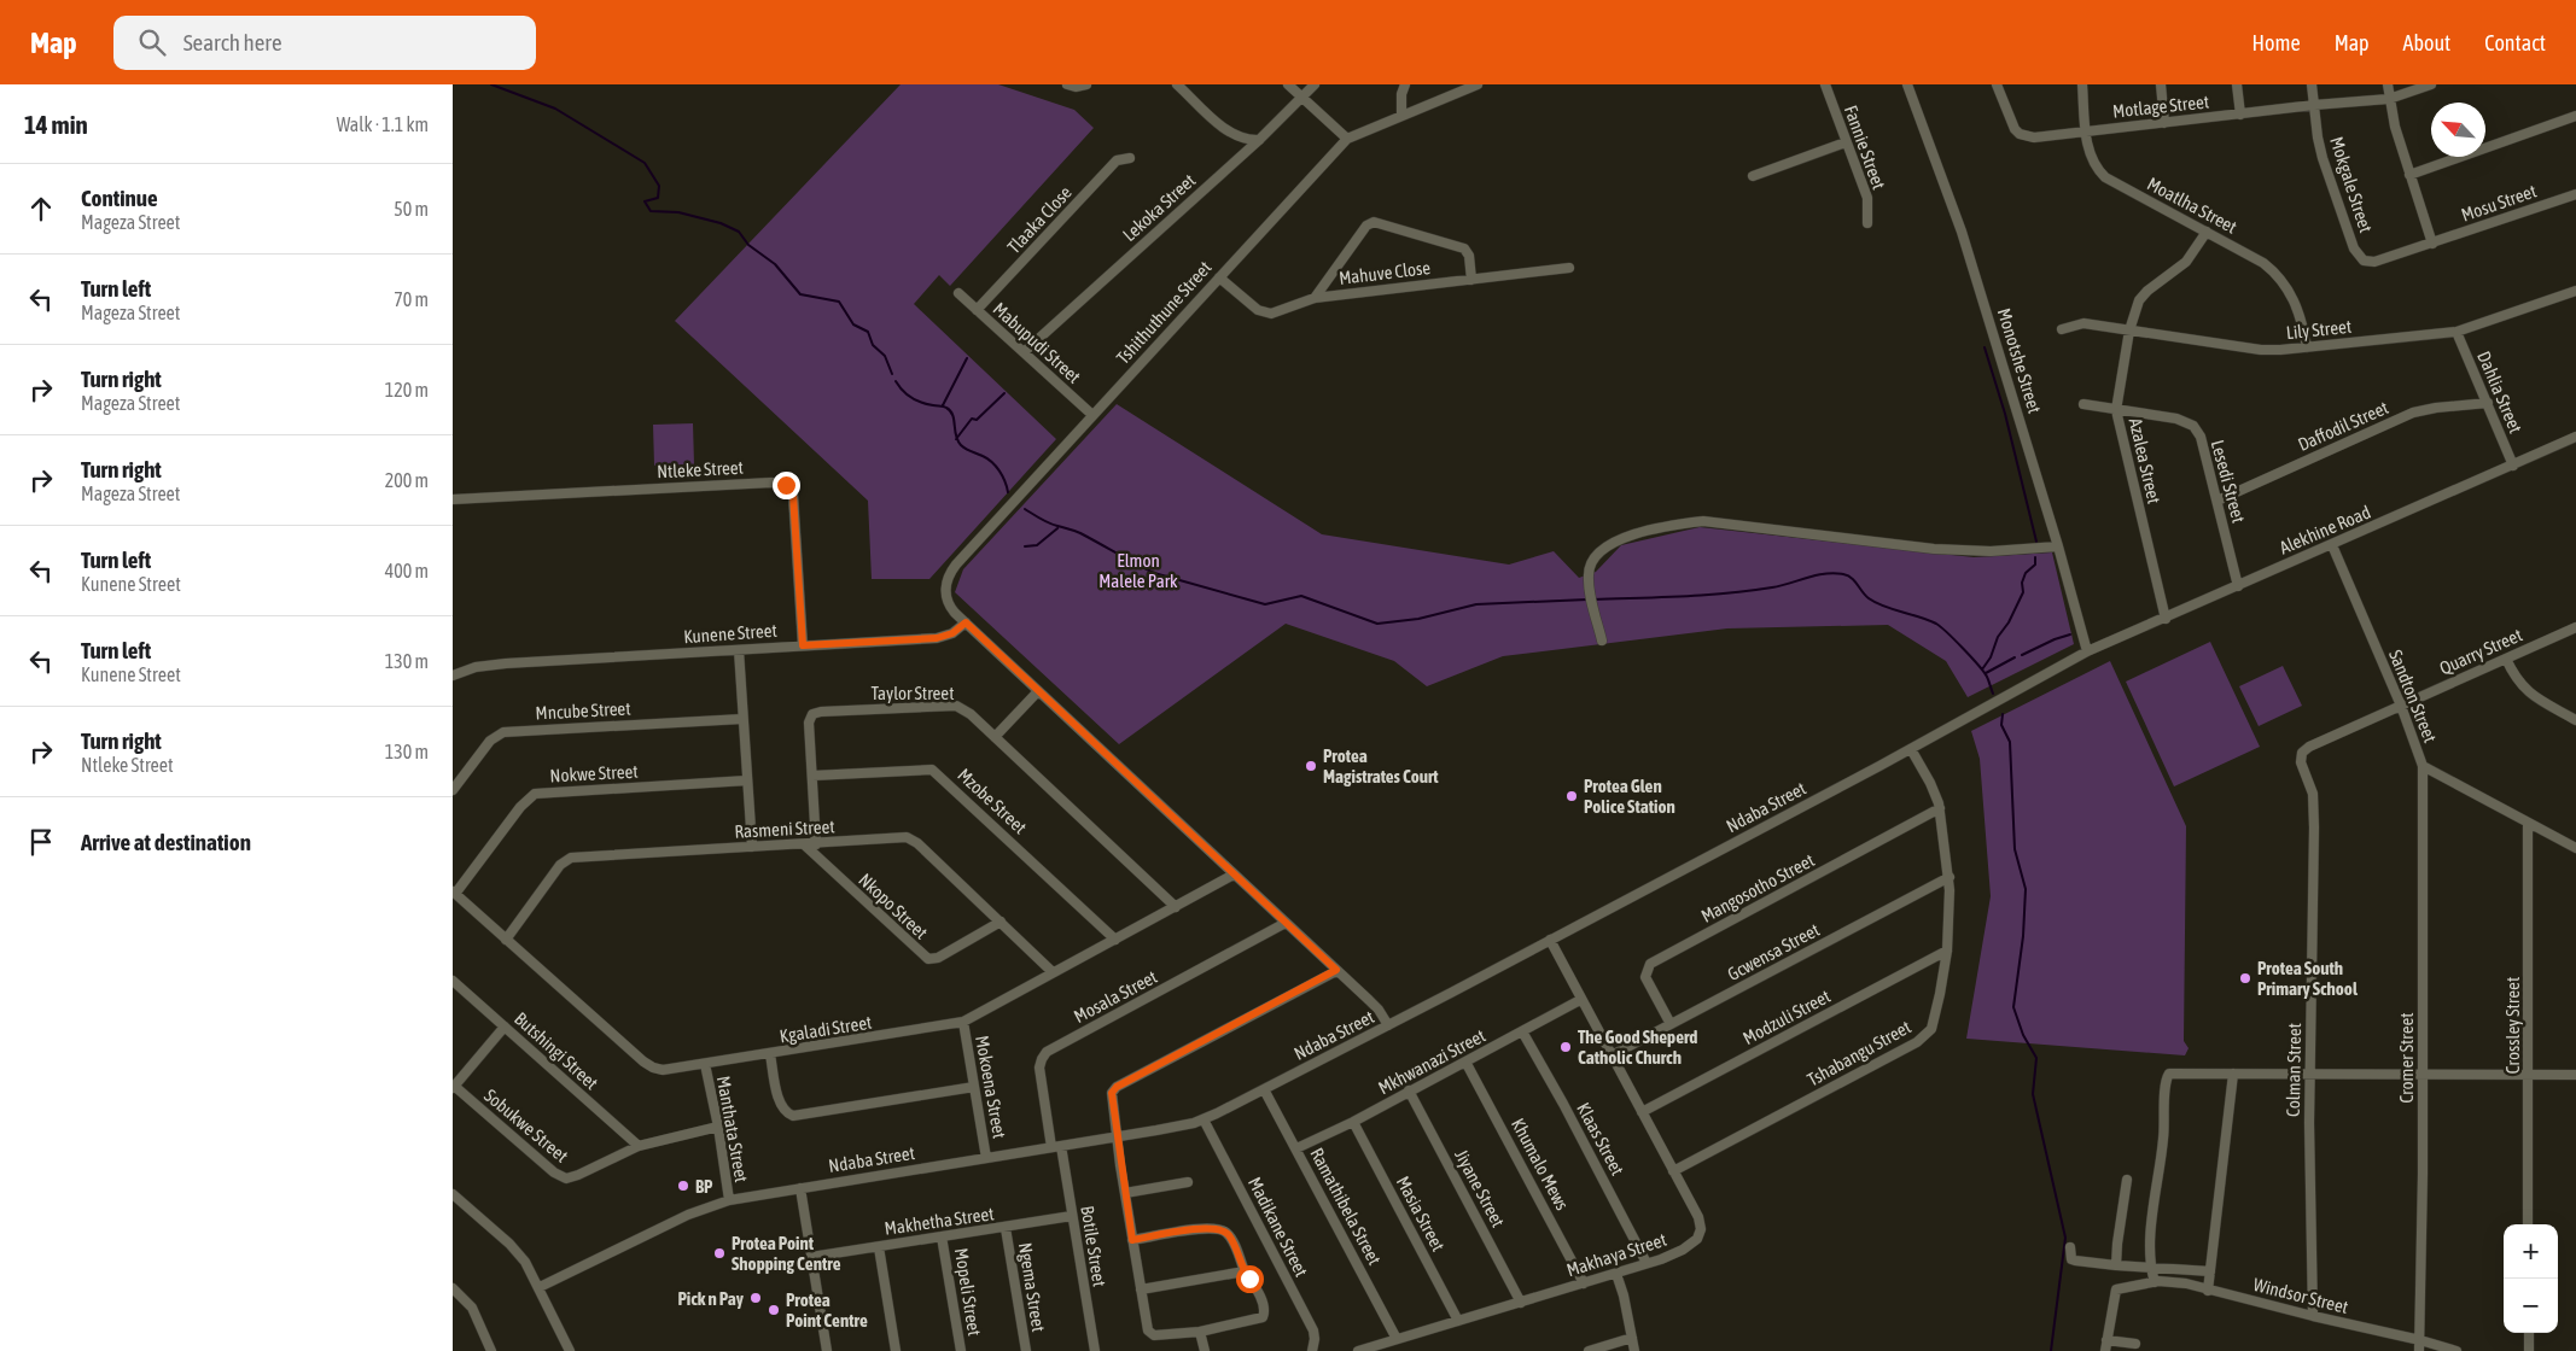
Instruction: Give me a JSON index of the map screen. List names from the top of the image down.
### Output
{
  "streets": {
    "street": [
      "Motlage Street",
      "Fannie Street",
      "Mokgale Street",
      "Mosu Street",
      "Moatlha Street",
      "Lekoka Street",
      "Tlaaka Close",
      "Mahuve Close",
      "Tshithuthune Street",
      "Lily Street",
      "Mabupudi Street",
      "Monotshe Street",
      "Dahlia Street",
      "Daffodil Street",
      "Azalea Street",
      "Ntleke Street",
      "Lesedi Street",
      "Alekhine Road",
      "Kunene Street",
      "Quarry Street",
      "Taylor Street",
      "Sandton Street",
      "Mncube Street",
      "Nokwe Street",
      "Mzobe Street",
      "Ndaba Street",
      "Rasmeni Street",
      "Mangosotho Street",
      "Nkopo Street",
      "Gcwensa Street",
      "Mosala Street",
      "Modzuli Street",
      "Crossley Street",
      "Kgaladi Street",
      "Butshingi Street",
      "Tshabangu Street",
      "Cromer Street",
      "Mkhwanazi Street",
      "Colman Street",
      "Mokoena Street",
      "Sobukwe Street",
      "Manthata Street",
      "Klaas Street",
      "Khumalo Mews",
      "Jiyane Street",
      "Ramathibela Street",
      "Masia Street",
      "Makhetha Street",
      "Madikane Street",
      "Botile Street",
      "Makhaya Street",
      "Ngema Street",
      "Mopeli Street",
      "Windsor Street"
    ]
  },
  "crossings": [
    ["Motlage Street", "Mokgale Street"],
    ["Motlage Street", "Moatlha Street"],
    ["Mokgale Street", "Mosu Street"],
    ["Moatlha Street", "Lily Street"],
    ["Moatlha Street", "Azalea Street"],
    ["Lekoka Street", "Mabupudi Street"],
    ["Tlaaka Close", "Mabupudi Street"],
    ["Mahuve Close", "Tshithuthune Street"],
    ["Tshithuthune Street", "Mabupudi Street"],
    ["Tshithuthune Street", "Kunene Street"],
    ["Lily Street", "Dahlia Street"],
    ["Lily Street", "Azalea Street"],
    ["Monotshe Street", "Alekhine Road"],
    ["Monotshe Street", "Ndaba Street"],
    ["Dahlia Street", "Daffodil Street"],
    ["Dahlia Street", "Alekhine Road"],
    ["Daffodil Street", "Lesedi Street"],
    ["Azalea Street", "Lesedi Street"],
    ["Azalea Street", "Alekhine Road"],
    ["Ntleke Street", "Kunene Street"],
    ["Lesedi Street", "Alekhine Road"],
    ["Alekhine Road", "Sandton Street"],
    ["Alekhine Road", "Ndaba Street"],
    ["Quarry Street", "Sandton Street"],
    ["Quarry Street", "Colman Street"],
    ["Taylor Street", "Mzobe Street"],
    ["Taylor Street", "Rasmeni Street"],
    ["Taylor Street", "Kgaladi Street"],
    ["Sandton Street", "Crossley Street"],
    ["Sandton Street", "Cromer Street"],
    ["Nokwe Street", "Kgaladi Street"],
    ["Mzobe Street", "Kgaladi Street"],
    ["Ndaba Street", "Mosala Street"],
    ["Ndaba Street", "Tshabangu Street"],
    ["Ndaba Street", "Mokoena Street"],
    ["Ndaba Street", "Manthata Street"],
    ["Ndaba Street", "Ramathibela Street"],
    ["Ndaba Street", "Madikane Street"],
    ["Ndaba Street", "Botile Street"],
    ["Ndaba Street", "Makhaya Street"],
    ["Rasmeni Street", "Nkopo Street"],
    ["Rasmeni Street", "Kgaladi Street"],
    ["Mangosotho Street", "Gcwensa Street"],
    ["Mangosotho Street", "Tshabangu Street"],
    ["Gcwensa Street", "Tshabangu Street"],
    ["Gcwensa Street", "Makhaya Street"],
    ["Mosala Street", "Botile Street"],
    ["Modzuli Street", "Tshabangu Street"],
    ["Modzuli Street", "Makhaya Street"],
    ["Kgaladi Street", "Mokoena Street"],
    ["Kgaladi Street", "Manthata Street"],
    ["Butshingi Street", "Sobukwe Street"],
    ["Tshabangu Street", "Makhaya Street"],
    ["Cromer Street", "Windsor Street"],
    ["Mkhwanazi Street", "Klaas Street"],
    ["Mkhwanazi Street", "Khumalo Mews"],
    ["Mkhwanazi Street", "Jiyane Street"],
    ["Mkhwanazi Street", "Ramathibela Street"],
    ["Mkhwanazi Street", "Masia Street"],
    ["Mkhwanazi Street", "Makhaya Street"],
    ["Colman Street", "Windsor Street"],
    ["Sobukwe Street", "Manthata Street"],
    ["Klaas Street", "Makhaya Street"],
    ["Khumalo Mews", "Makhaya Street"],
    ["Jiyane Street", "Makhaya Street"],
    ["Ramathibela Street", "Makhaya Street"],
    ["Masia Street", "Makhaya Street"],
    ["Makhetha Street", "Botile Street"],
    ["Makhetha Street", "Ngema Street"],
    ["Makhetha Street", "Mopeli Street"]
  ],
  "parks": ["Elmon Malele Park"],
  "places": [
    "Protea Magistrates Court",
    "Protea Glen Police Station",
    "Protea South Primary School",
    "The Good Sheperd Catholic Church",
    "BP",
    "Protea Point Shopping Centre",
    "Pick n Pay",
    "Protea Point Centre"
  ],
  "north": "top left",
  "page": {
    "header": "Map",
    "search": "Search here",
    "nav": [
      "Home",
      "Map",
      "About",
      "Contact"
    ],
    "heading": ["14 min", "Walk · 1.1 km"],
    "list": [
      ["Continue", "Mageza Street", "50 m"],
      ["Turn left", "Mageza Street", "70 m"],
      ["Turn right", "Mageza Street", "120 m"],
      ["Turn right", "Mageza Street", "200 m"],
      ["Turn left", "Kunene Street", "400 m"],
      ["Turn left", "Kunene Street", "130 m"],
      ["Turn right", "Ntleke Street", "130 m"],
      "Arrive at destination"
    ],
    "map_buttons": ["+", "−"]
  }
}
